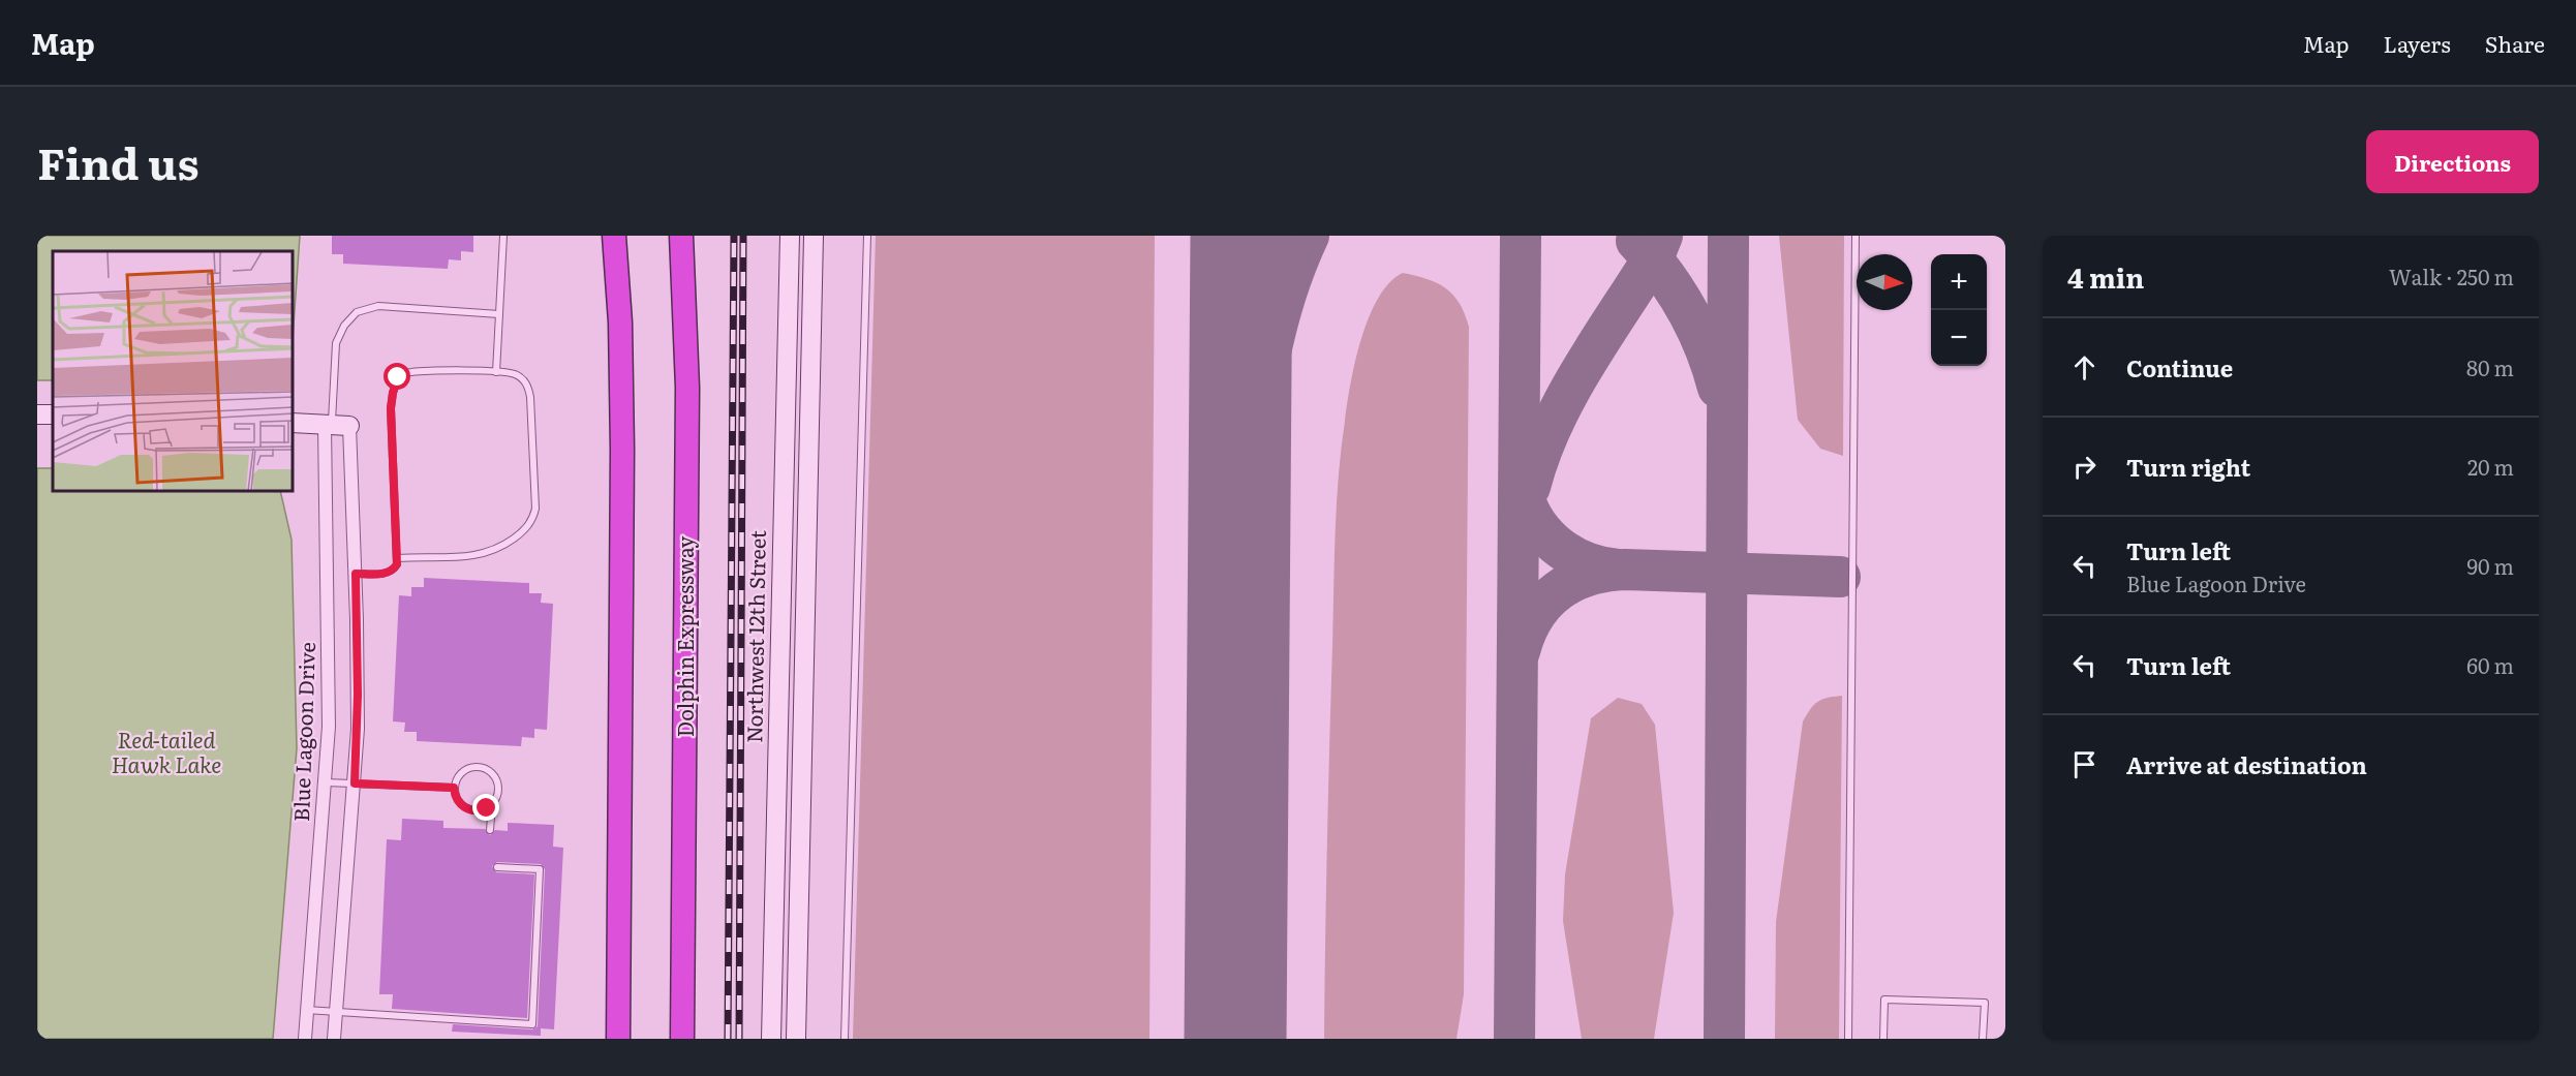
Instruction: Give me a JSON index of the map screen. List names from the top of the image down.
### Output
{
  "streets": {
    "highway": ["Dolphin Expressway"],
    "main road": ["Northwest 12th Street"],
    "street": ["Blue Lagoon Drive"]
  },
  "water": ["Red-tailed Hawk Lake"],
  "north": "right",
  "page": {
    "header": "Map",
    "nav": ["Map", "Layers", "Share"],
    "title": "Find us",
    "buttons": "Directions",
    "heading": ["4 min", "Walk · 250 m"],
    "map_buttons": ["+", "−"],
    "list": [
      ["Continue", "80 m"],
      ["Turn right", "20 m"],
      ["Turn left", "Blue Lagoon Drive", "90 m"],
      ["Turn left", "60 m"],
      "Arrive at destination"
    ]
  }
}
